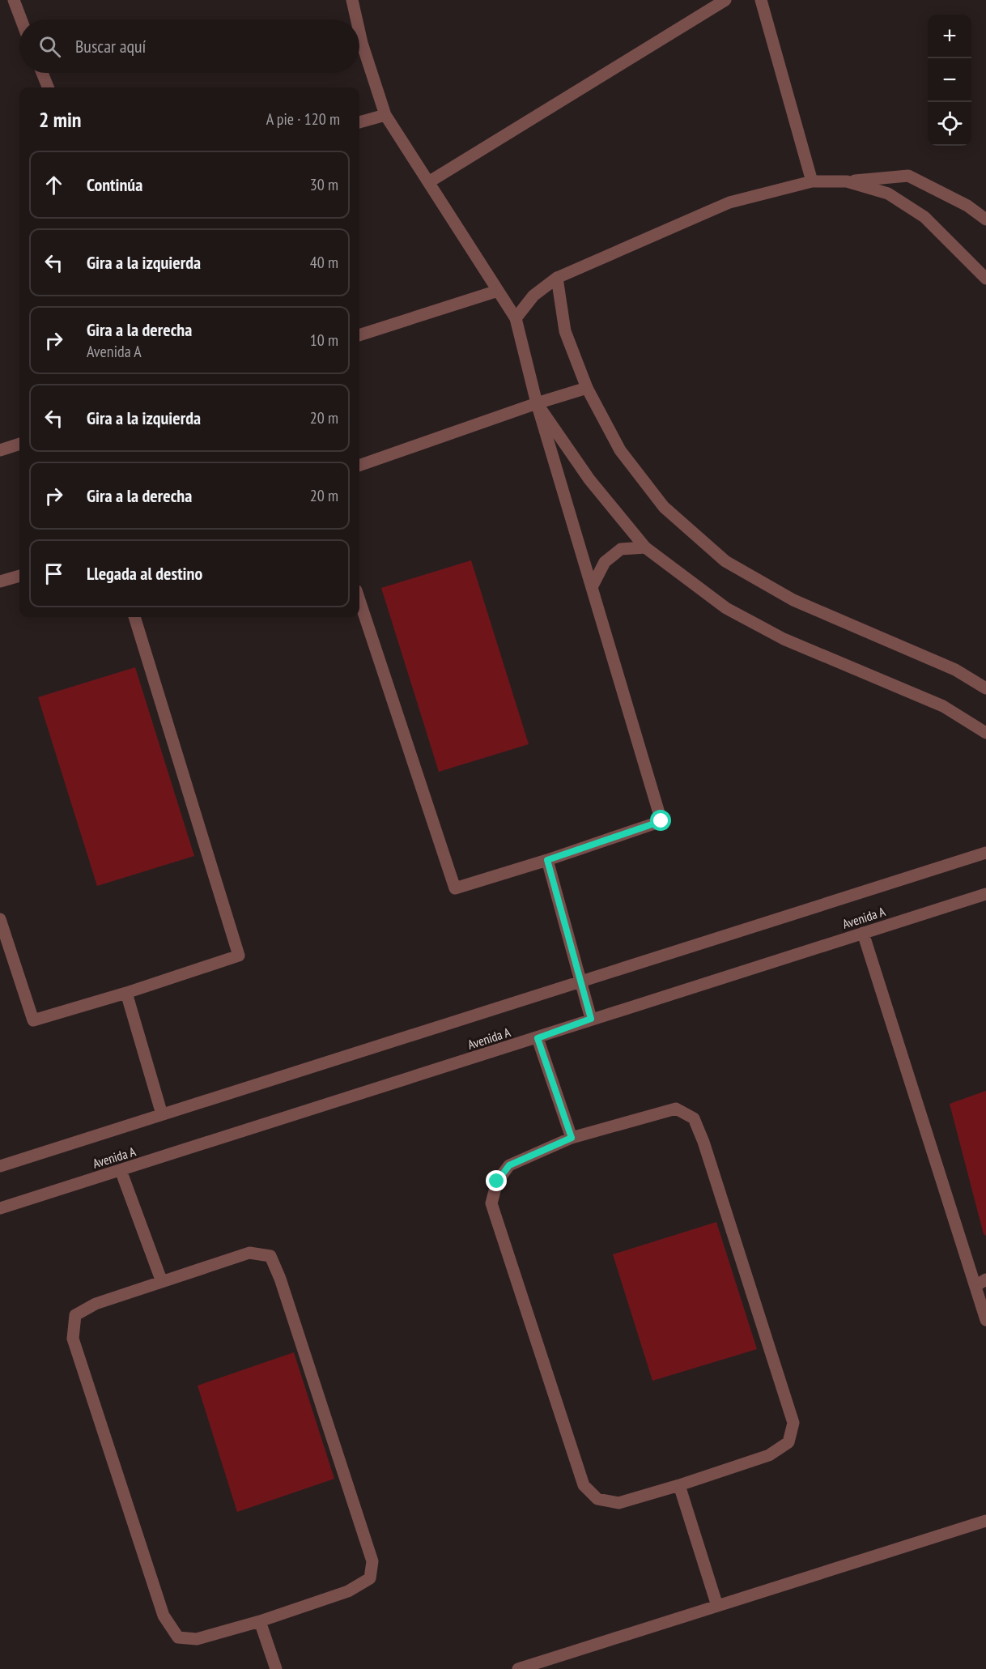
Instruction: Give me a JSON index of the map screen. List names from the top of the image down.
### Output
{
  "streets": {
    "street": ["Avenida A"]
  },
  "page": {
    "map_buttons": ["+", "−"],
    "search": "Buscar aquí",
    "heading": ["2 min", "A pie · 120 m"],
    "list": [
      ["Continúa", "30 m"],
      ["Gira a la izquierda", "40 m"],
      ["Gira a la derecha", "Avenida A", "10 m"],
      ["Gira a la izquierda", "20 m"],
      ["Gira a la derecha", "20 m"],
      "Llegada al destino"
    ]
  }
}
